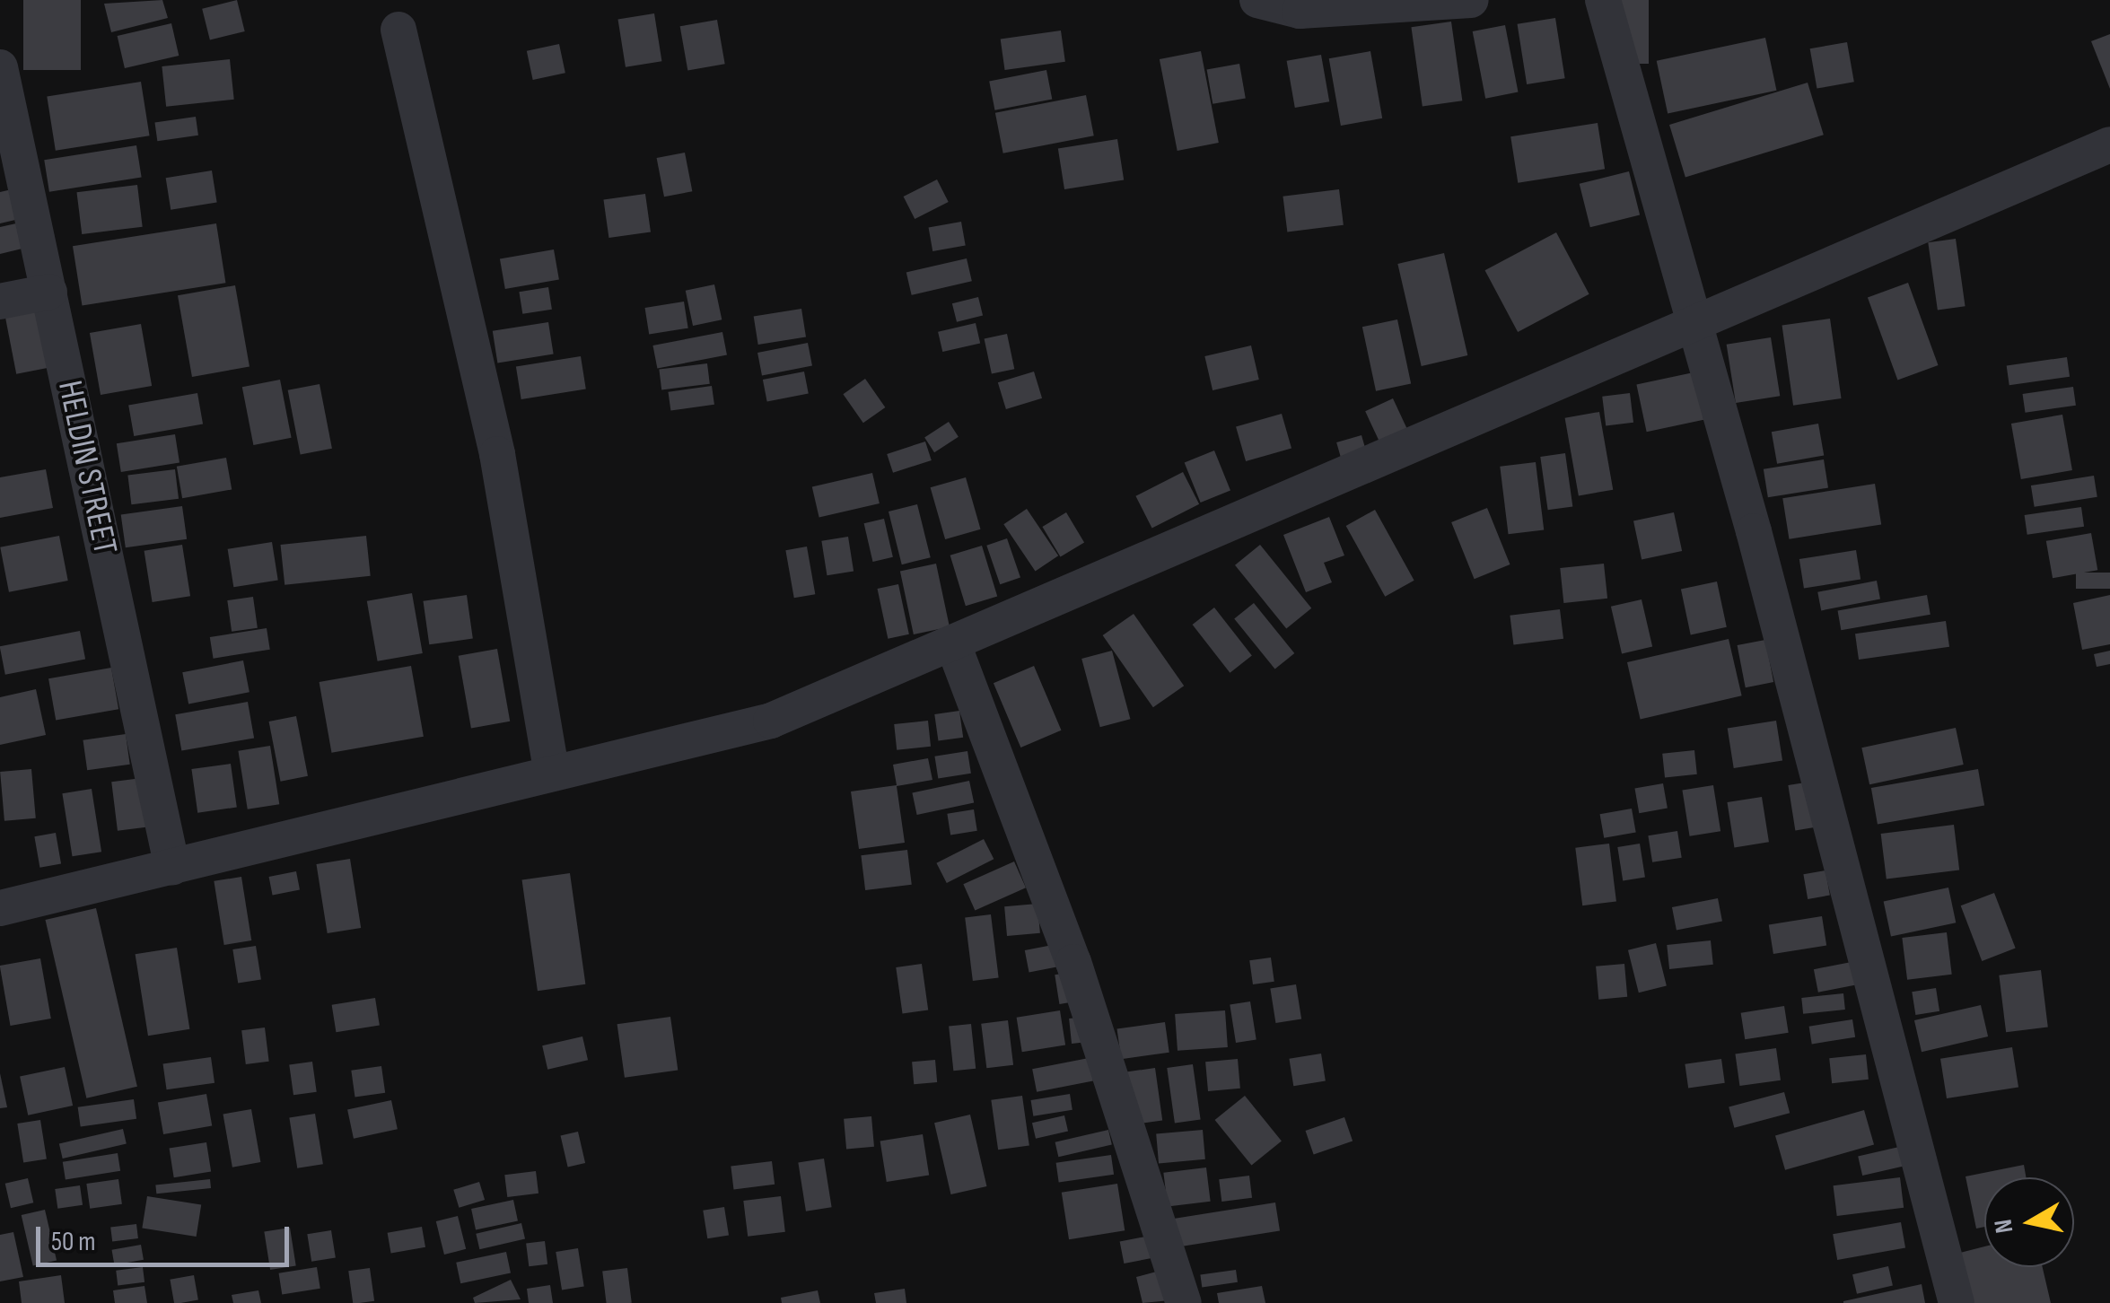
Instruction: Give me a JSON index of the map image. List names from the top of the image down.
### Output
{
  "streets": {
    "street": ["HELDIN STREET"]
  },
  "scale_bar": "50 m",
  "north": "left"
}
